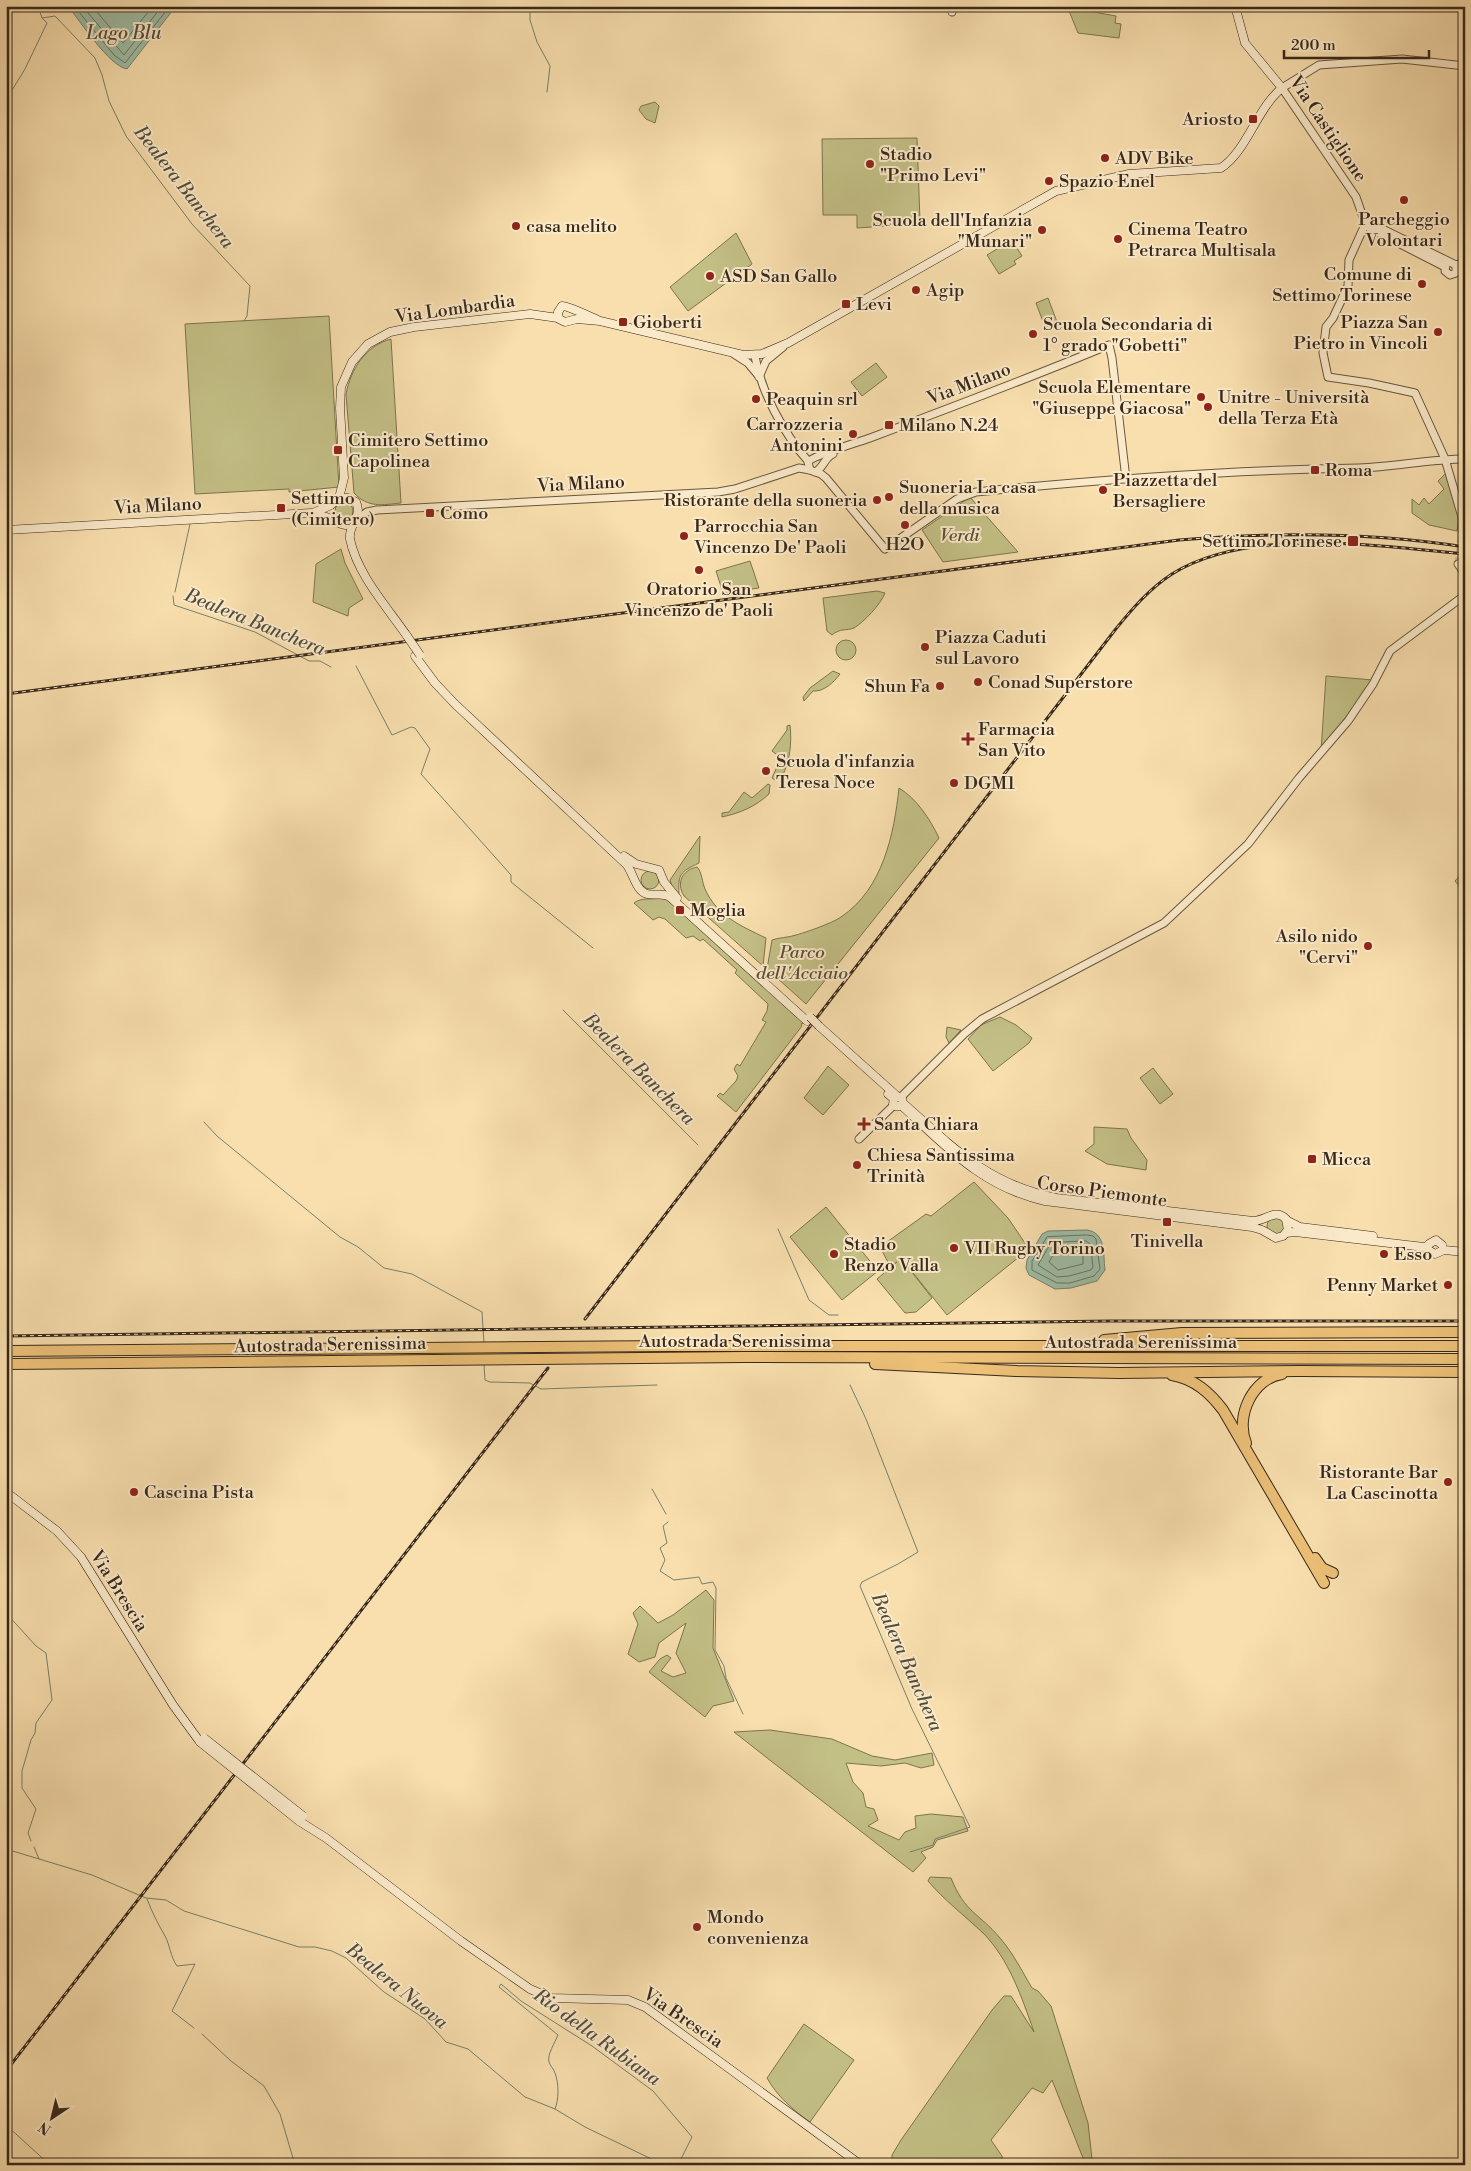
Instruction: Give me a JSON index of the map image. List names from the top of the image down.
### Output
{
  "streets": {
    "highway": ["Autostrada Serenissima"],
    "main road": [
      "Via Castiglione",
      "Via Lombardia",
      "Via Milano",
      "Corso Piemonte",
      "Via Brescia"
    ]
  },
  "water": [
    "Lago Blu",
    "Bealera Banchera",
    "Bealera Nuova",
    "Rio della Rubiana"
  ],
  "parks": ["Verdi", "Parco dell'Acciaio"],
  "places": {
    "transit": [
      "Ariosto",
      "Levi",
      "Gioberti",
      "Milano N.24",
      "Cimitero Settimo Capolinea",
      "Roma",
      "Settimo (Cimitero)",
      "Como",
      "Settimo Torinese",
      "Moglia",
      "Micca",
      "Tinivella"
    ],
    "other": [
      "ADV Bike",
      "Stadio \"Primo Levi\"",
      "Spazio Enel",
      "Parcheggio Volontari",
      "casa melito",
      "Scuola dell'Infanzia \"Munari\"",
      "Cinema Teatro Petrarca Multisala",
      "ASD San Gallo",
      "Comune di Settimo Torinese",
      "Agip",
      "Piazza San Pietro in Vincoli",
      "Scuola Secondaria di 1° grado \"Gobetti\"",
      "Scuola Elementare \"Giuseppe Giacosa\"",
      "Peaquin srl",
      "Unitre - Università della Terza Età",
      "Carrozzeria Antonini",
      "Piazzetta del Bersagliere",
      "Suoneria La casa della musica",
      "Ristorante della suoneria",
      "H2O",
      "Parrocchia San Vincenzo De' Paoli",
      "Oratorio San Vincenzo de' Paoli",
      "Piazza Caduti sul Lavoro",
      "Conad Superstore",
      "Shun Fa",
      "Scuola d'infanzia Teresa Noce",
      "DGM1",
      "Asilo nido \"Cervi\"",
      "Chiesa Santissima Trinità",
      "VII Rugby Torino",
      "Stadio Renzo Valla",
      "Esso",
      "Penny Market",
      "Ristorante Bar La Cascinotta",
      "Cascina Pista",
      "Mondo convenienza"
    ],
    "health": ["Farmacia San Vito", "Santa Chiara"]
  },
  "scale_bar": "200 m",
  "north": "bottom left"
}
